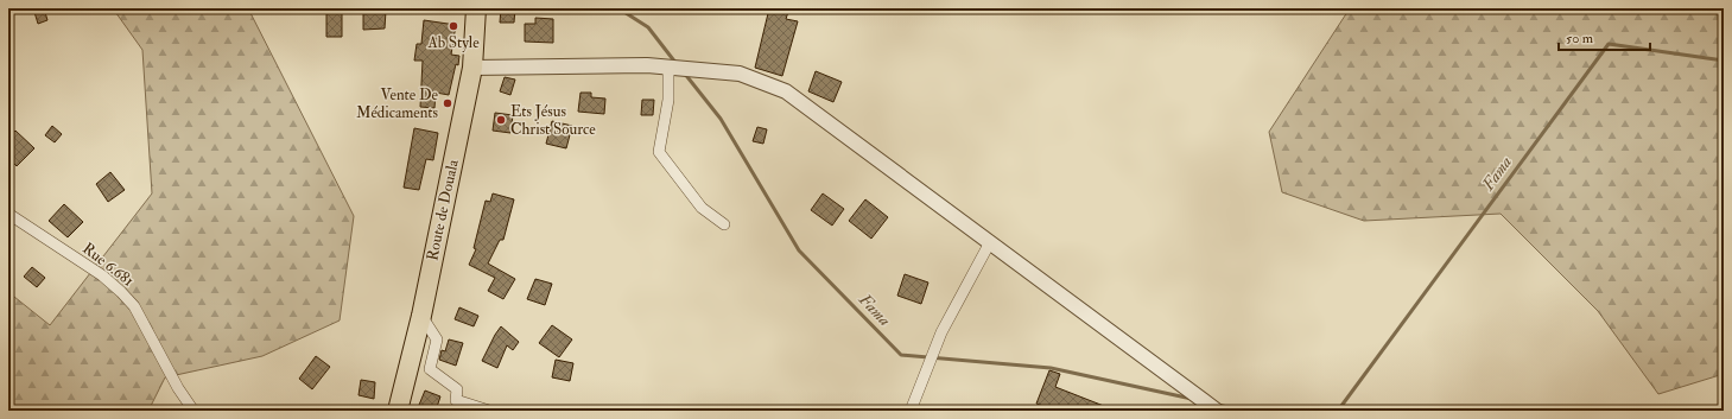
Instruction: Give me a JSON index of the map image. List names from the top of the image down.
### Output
{
  "streets": {
    "highway": ["Route de Douala"],
    "street": ["Rue 6.681"]
  },
  "water": ["Fama"],
  "places": ["Ab Style", "Vente De Médicaments", "Ets Jésus Christ Source"],
  "scale_bar": "50 m"
}
